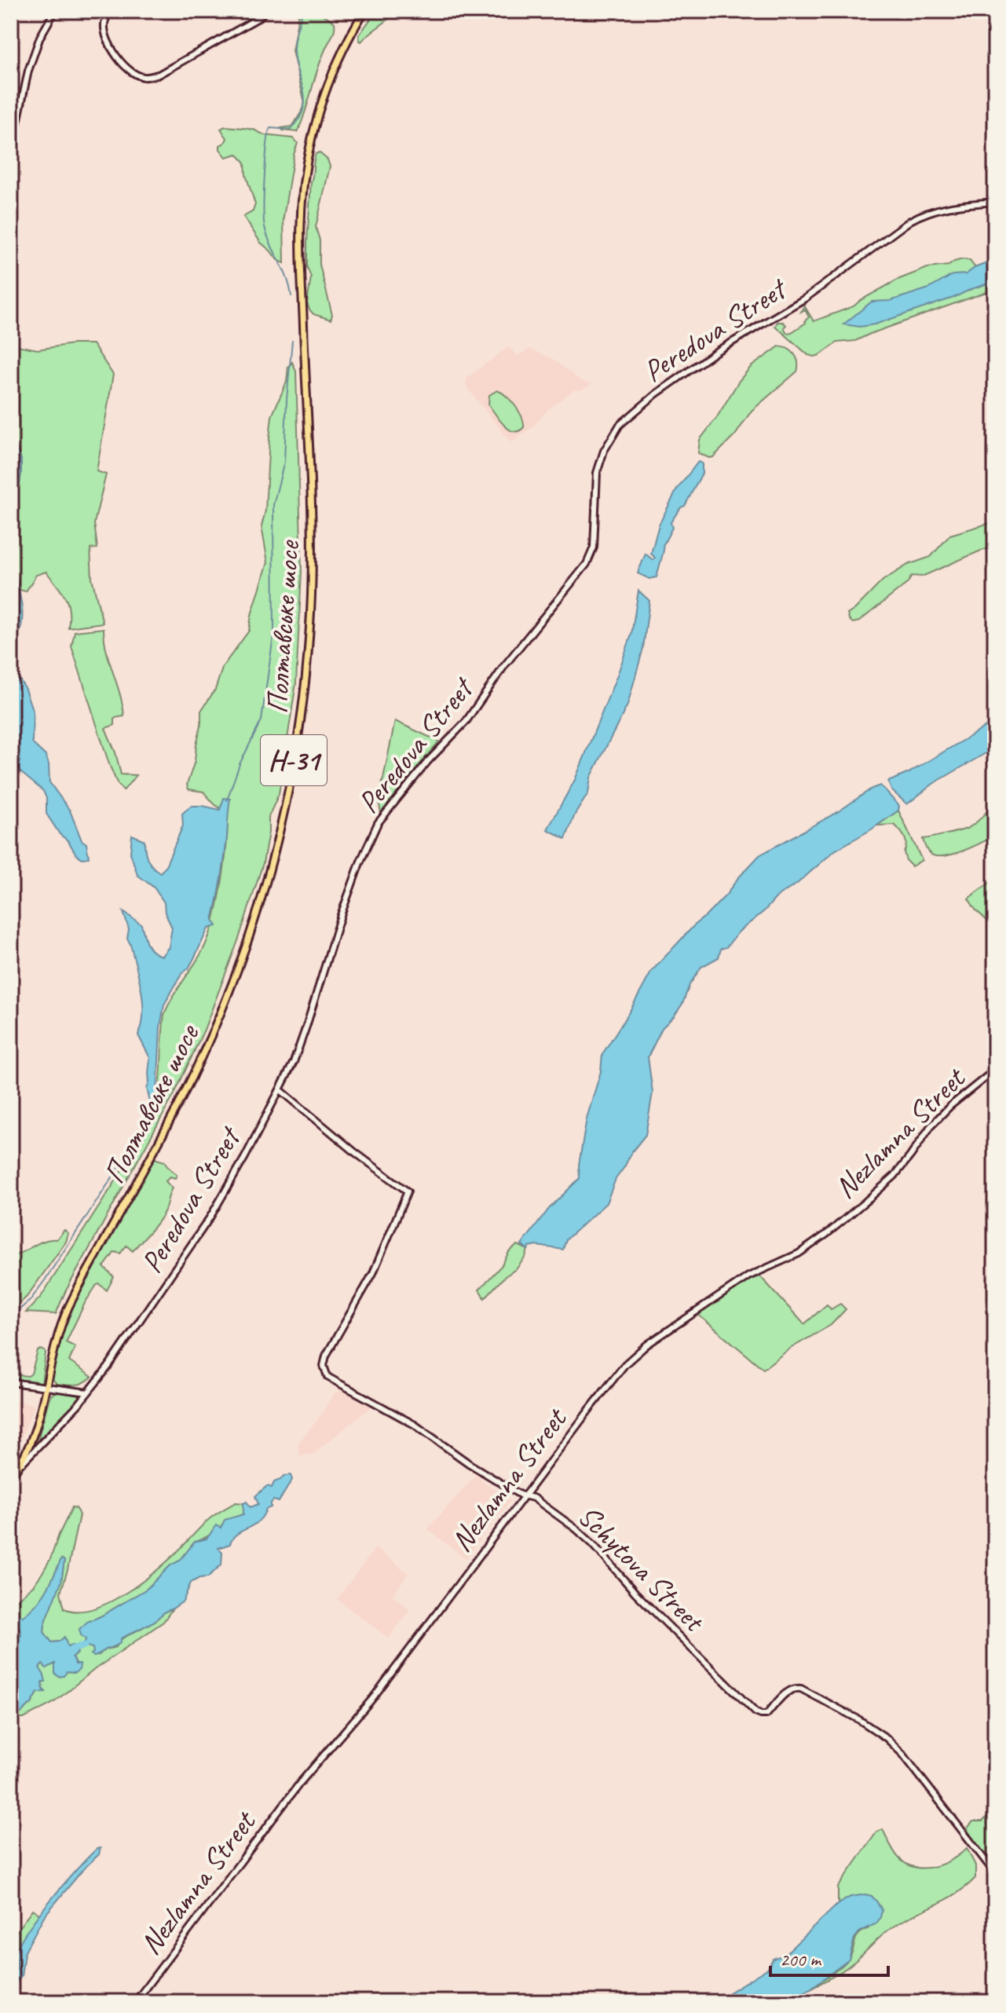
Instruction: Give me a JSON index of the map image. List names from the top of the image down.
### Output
{
  "streets": {
    "main road": ["Peredova Street", "Полтавське шосе", "Н-31"],
    "street": ["Nezlamna Street", "Schytova Street"]
  },
  "crossings": [
    ["Peredova Street", "Полтавське шосе"],
    ["Peredova Street", "Schytova Street"],
    ["Nezlamna Street", "Schytova Street"]
  ],
  "scale_bar": "200 m"
}
